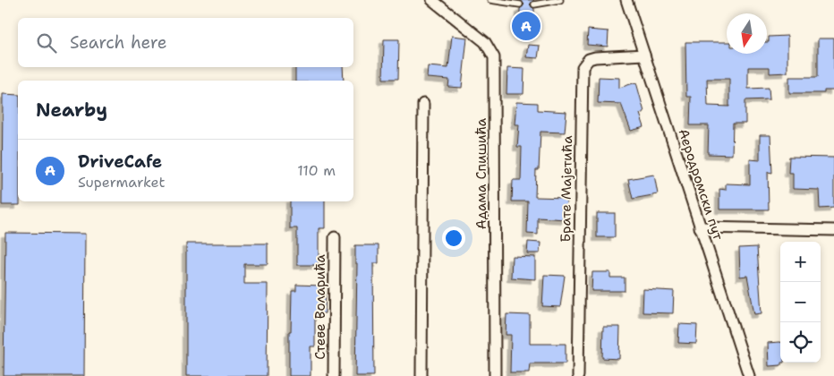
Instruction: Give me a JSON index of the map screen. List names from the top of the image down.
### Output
{
  "streets": {
    "street": [
      "Адама Спишића",
      "Аеродромски пут",
      "Брате Мајетића",
      "Стеве Воларића"
    ]
  },
  "crossings": [
    ["Аеродромски пут", "Брате Мајетића"]
  ],
  "north": "bottom",
  "page": {
    "pins": "A",
    "search": "Search here",
    "heading": "Nearby",
    "list": [
      {
        "mark": "A",
        "name": "DriveCafe",
        "note": "Supermarket",
        "value": "110 m"
      }
    ],
    "map_buttons": ["+", "−"]
  }
}
